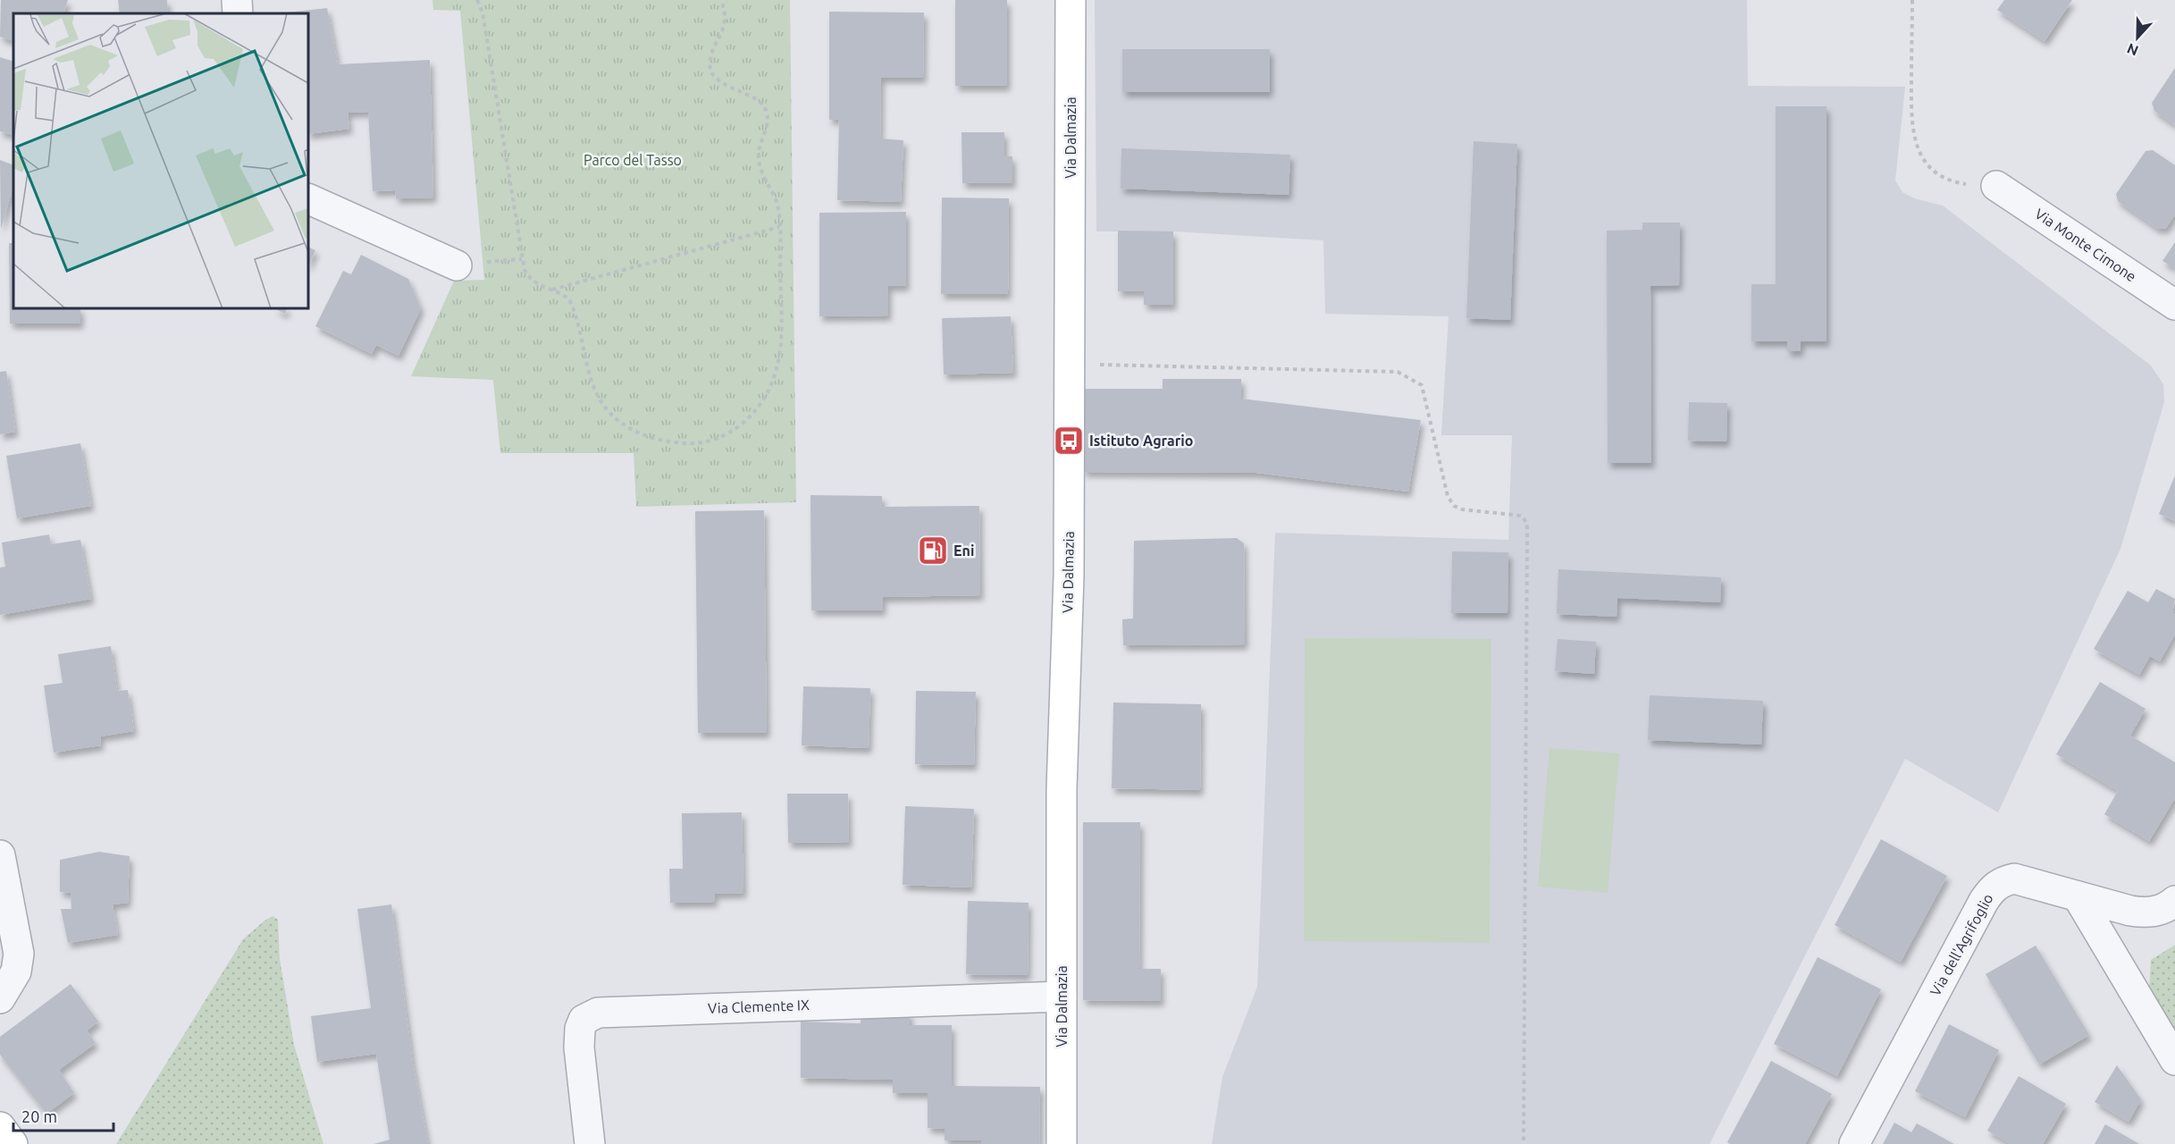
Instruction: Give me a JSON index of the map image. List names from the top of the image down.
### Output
{
  "streets": {
    "street": [
      "Via Dalmazia",
      "Via Monte Cimone",
      "Via dell'Agrifoglio",
      "Via Clemente IX"
    ]
  },
  "crossings": [
    ["Via Dalmazia", "Via Clemente IX"]
  ],
  "parks": ["Parco del Tasso"],
  "places": {
    "bus stop": ["Istituto Agrario"],
    "fuel station": ["Eni"]
  },
  "scale_bar": "20 m",
  "north": "bottom"
}
